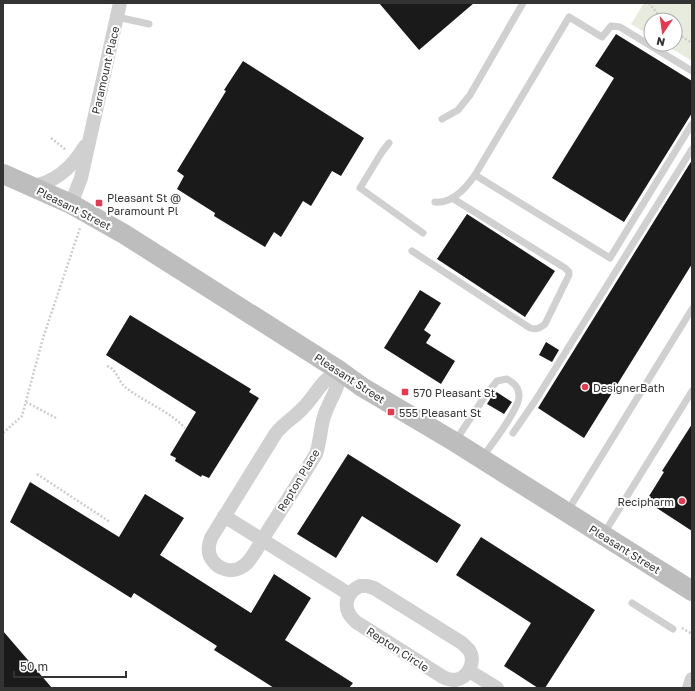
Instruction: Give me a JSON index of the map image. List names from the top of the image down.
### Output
{
  "streets": {
    "street": [
      "Paramount Place",
      "Pleasant Street",
      "Repton Place",
      "Repton Circle"
    ]
  },
  "crossings": [
    ["Paramount Place", "Pleasant Street"],
    ["Pleasant Street", "Repton Place"]
  ],
  "places": {
    "transit": ["Pleasant St @ Paramount Pl", "570 Pleasant St", "555 Pleasant St"],
    "other": ["DesignerBath", "Recipharm"]
  },
  "scale_bar": "50 m",
  "north": "bottom"
}
